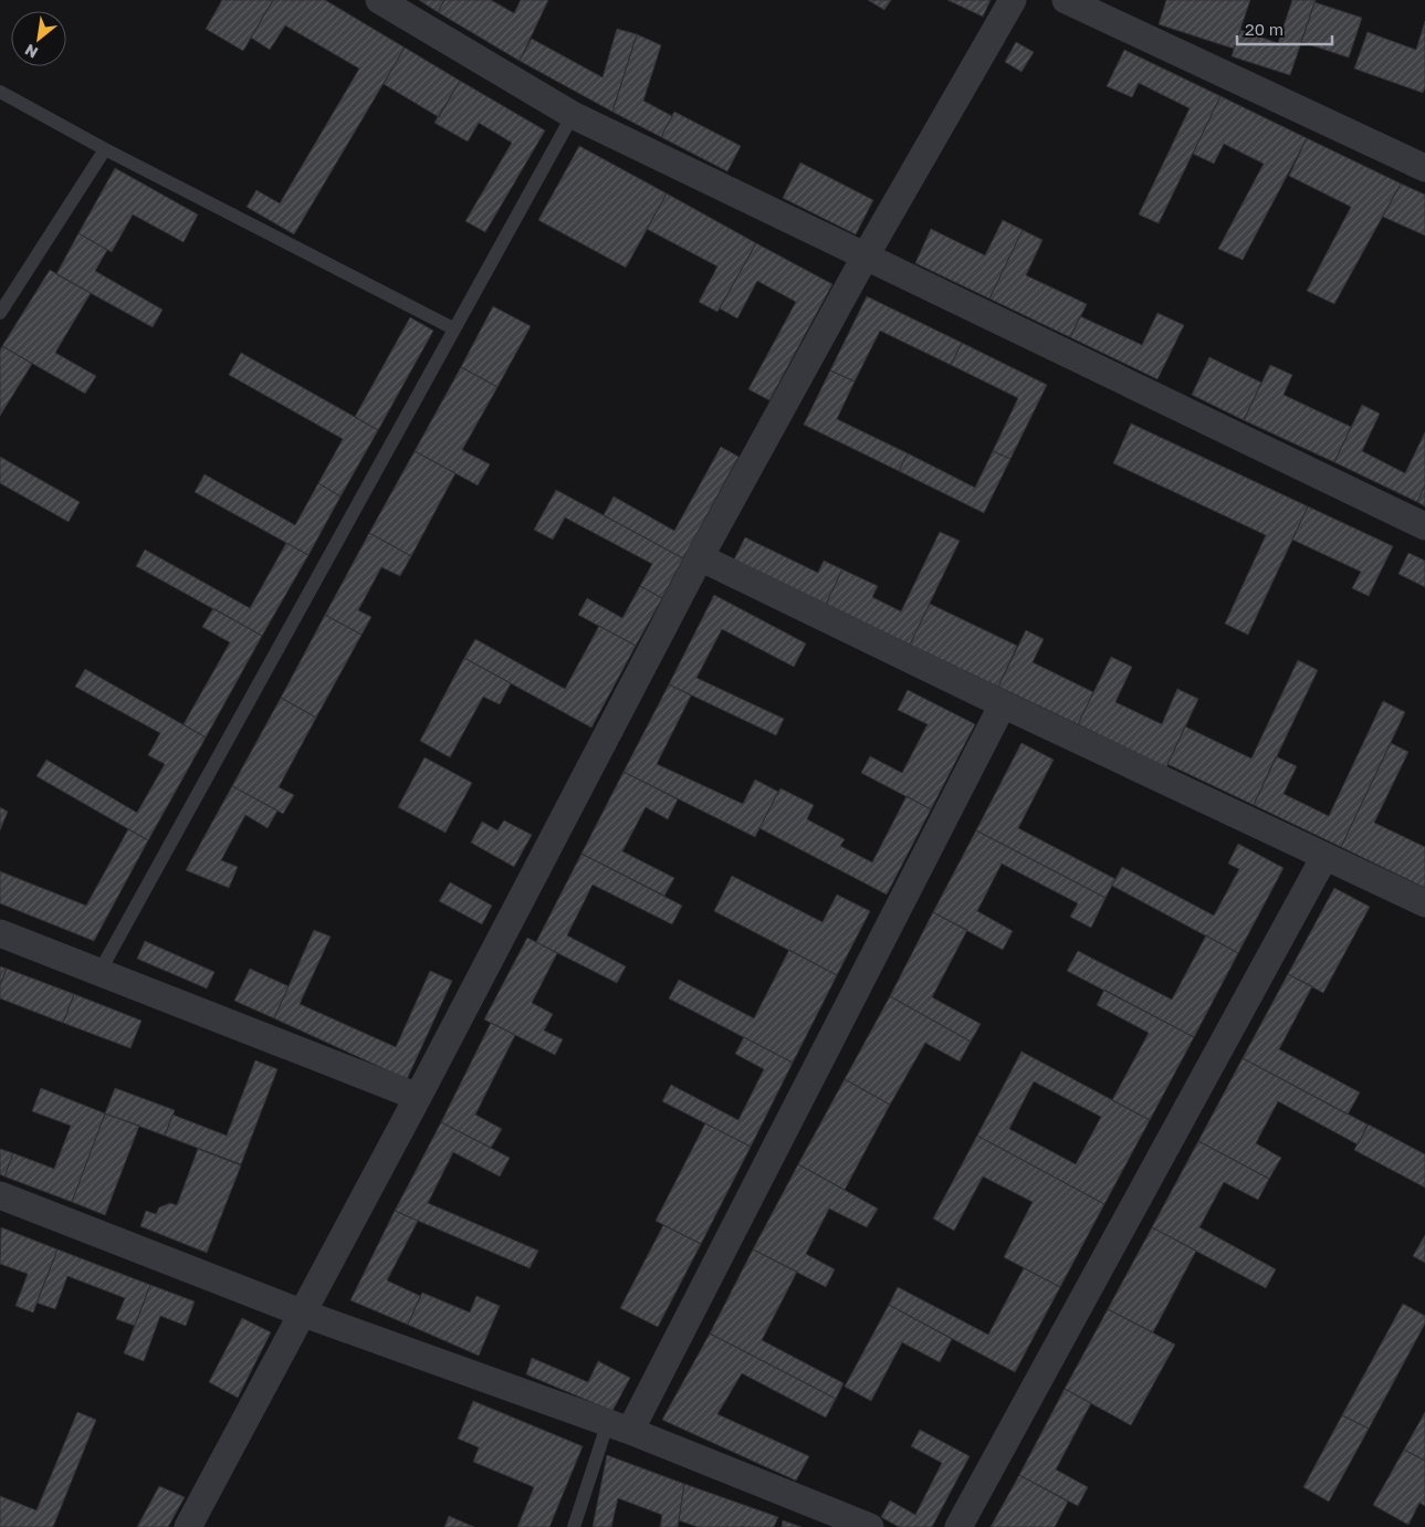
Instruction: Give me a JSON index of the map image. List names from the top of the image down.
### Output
{
  "scale_bar": "20 m",
  "north": "bottom left"
}
